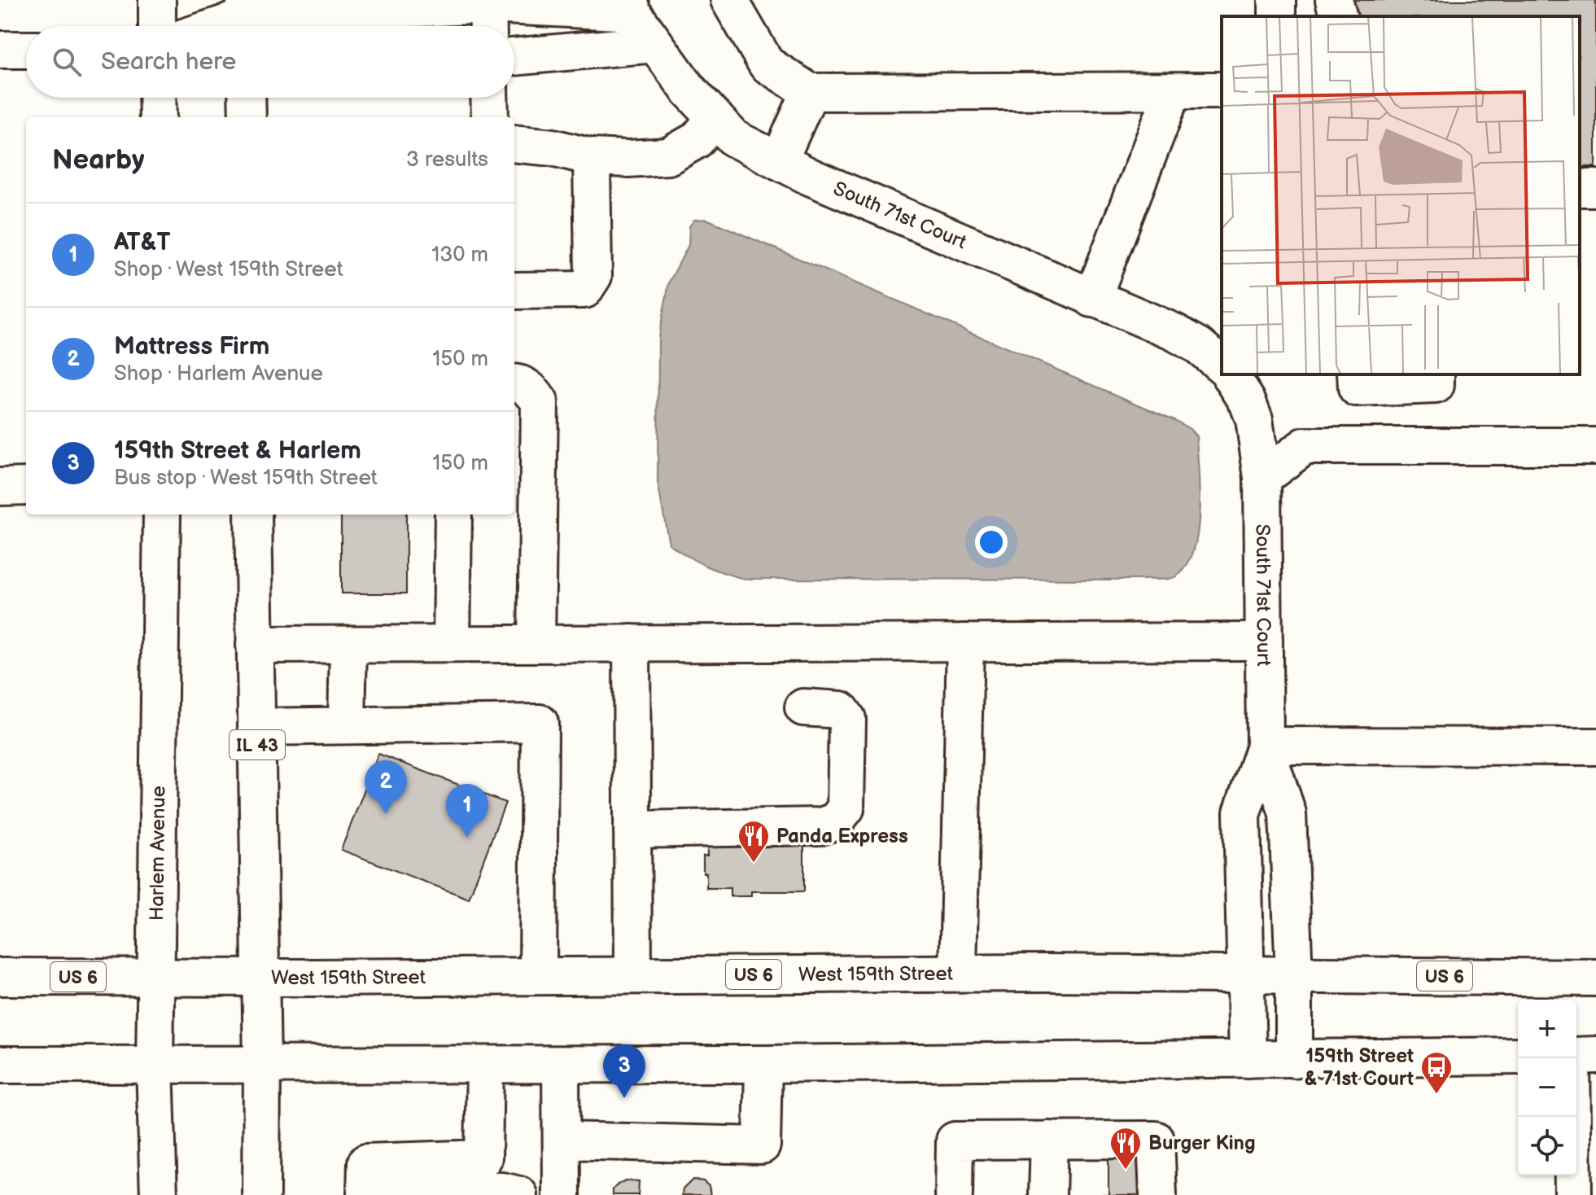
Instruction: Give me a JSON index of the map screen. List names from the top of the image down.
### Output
{
  "streets": {
    "main road": [
      "South 71st Court",
      "IL 43",
      "Harlem Avenue",
      "West 159th Street",
      "US 6"
    ]
  },
  "crossings": [
    ["South 71st Court", "West 159th Street"],
    ["IL 43", "West 159th Street"],
    ["Harlem Avenue", "West 159th Street"]
  ],
  "places": {
    "restaurant": ["Panda Express", "Burger King"],
    "bus stop": ["159th Street & 71st Court"]
  },
  "page": {
    "search": "Search here",
    "heading": ["Nearby", "3 results"],
    "list": [
      {
        "mark": "1",
        "name": "AT&T",
        "note": "Shop · West 159th Street",
        "value": "130 m"
      },
      {
        "mark": "2",
        "name": "Mattress Firm",
        "note": "Shop · Harlem Avenue",
        "value": "150 m"
      },
      {
        "mark": "3",
        "name": "159th Street & Harlem",
        "note": "Bus stop · West 159th Street",
        "value": "150 m"
      }
    ],
    "pins": ["2", "1", "3"],
    "map_buttons": ["+", "−"]
  }
}
